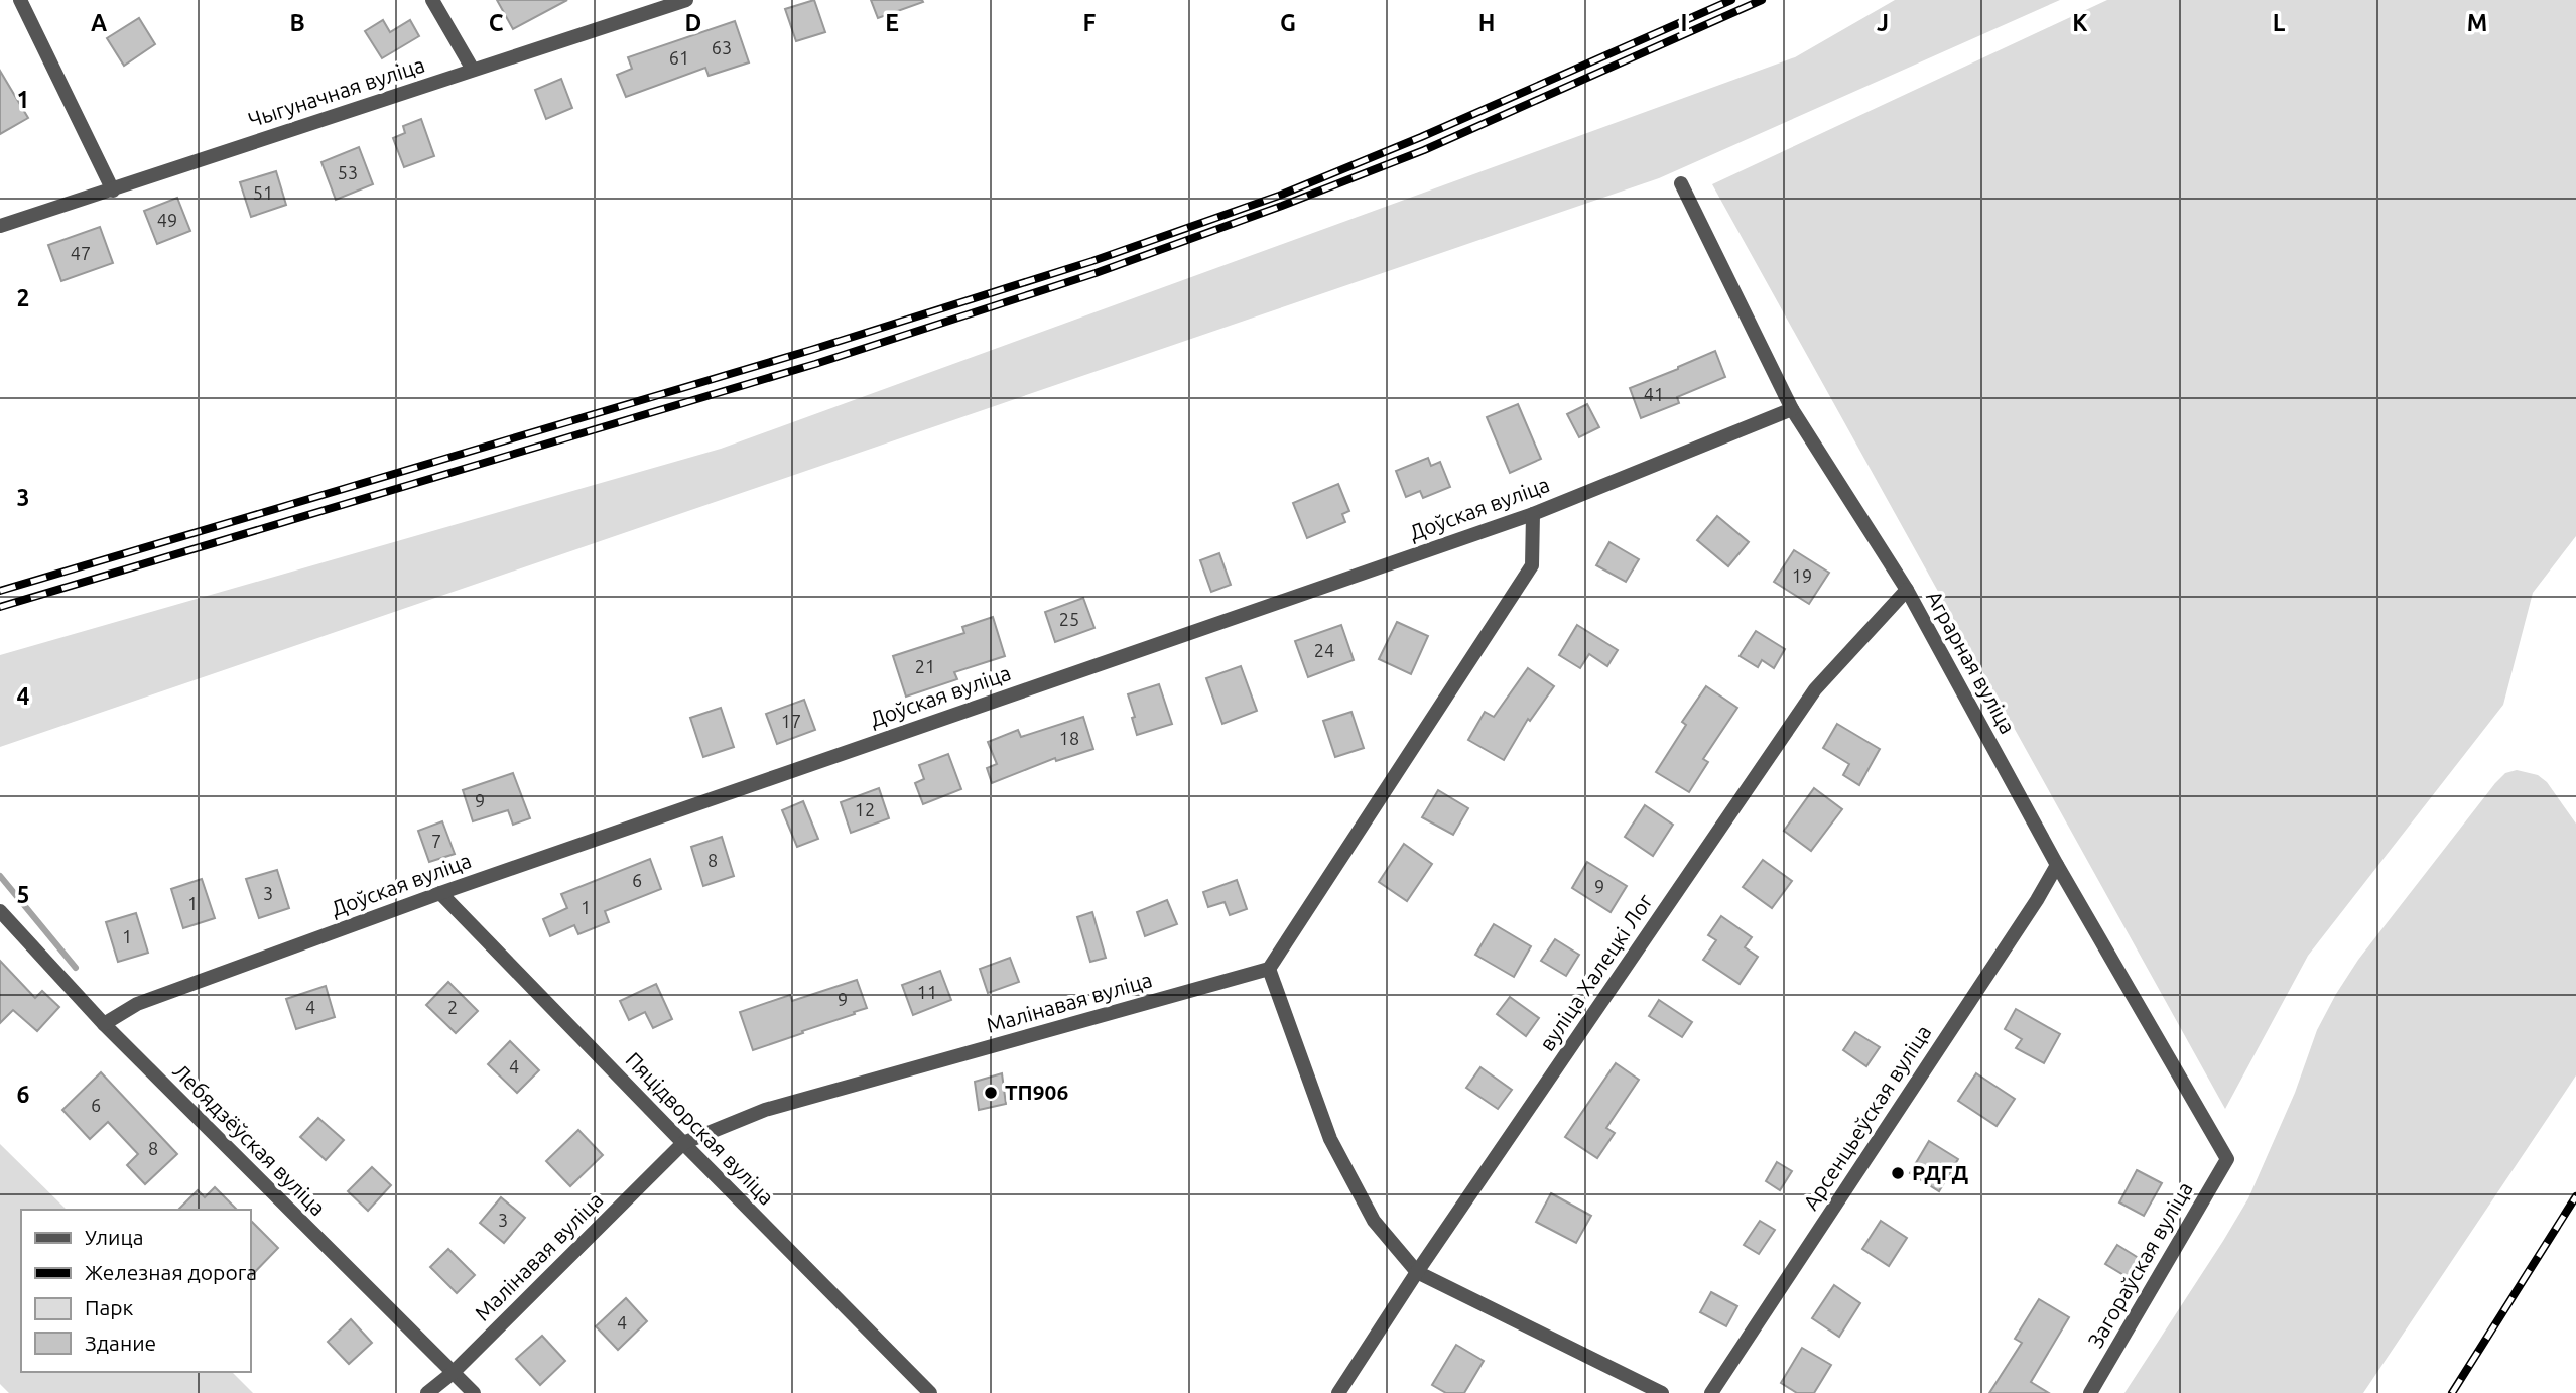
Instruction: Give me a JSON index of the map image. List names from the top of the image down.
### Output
{
  "streets": {
    "street": [
      "Чыгуначная вуліца",
      "Доўская вуліца",
      "Аграрная вуліца",
      "вуліца Халецкі Лог",
      "Малінавая вуліца",
      "Арсенцьеўская вуліца",
      "Пяцідворская вуліца",
      "Лебядзёўская вуліца",
      "Загораўская вуліца"
    ]
  },
  "crossings": [
    ["Доўская вуліца", "Аграрная вуліца"],
    ["Доўская вуліца", "Пяцідворская вуліца"],
    ["Доўская вуліца", "Лебядзёўская вуліца"],
    ["Аграрная вуліца", "вуліца Халецкі Лог"],
    ["Аграрная вуліца", "Арсенцьеўская вуліца"],
    ["Аграрная вуліца", "Загораўская вуліца"],
    ["Малінавая вуліца", "Пяцідворская вуліца"],
    ["Малінавая вуліца", "Лебядзёўская вуліца"]
  ],
  "places": ["ТП906", "РДГД"],
  "house_numbers": [
    "63",
    "61",
    "53",
    "51",
    "49",
    "47",
    "41",
    "19",
    "25",
    "24",
    "21",
    "17",
    "18",
    "9",
    "12",
    "7",
    "8",
    "6",
    "9",
    "3",
    "1",
    "1",
    "1",
    "11",
    "9",
    "4",
    "2",
    "4",
    "6",
    "8",
    "3",
    "4"
  ],
  "legend": [
    "Улица",
    "Железная дорога",
    "Парк",
    "Здание"
  ],
  "grid": {
    "columns": [
      "A",
      "B",
      "C",
      "D",
      "E",
      "F",
      "G",
      "H",
      "I",
      "J",
      "K",
      "L",
      "M"
    ],
    "rows": [
      "1",
      "2",
      "3",
      "4",
      "5",
      "6"
    ]
  }
}
